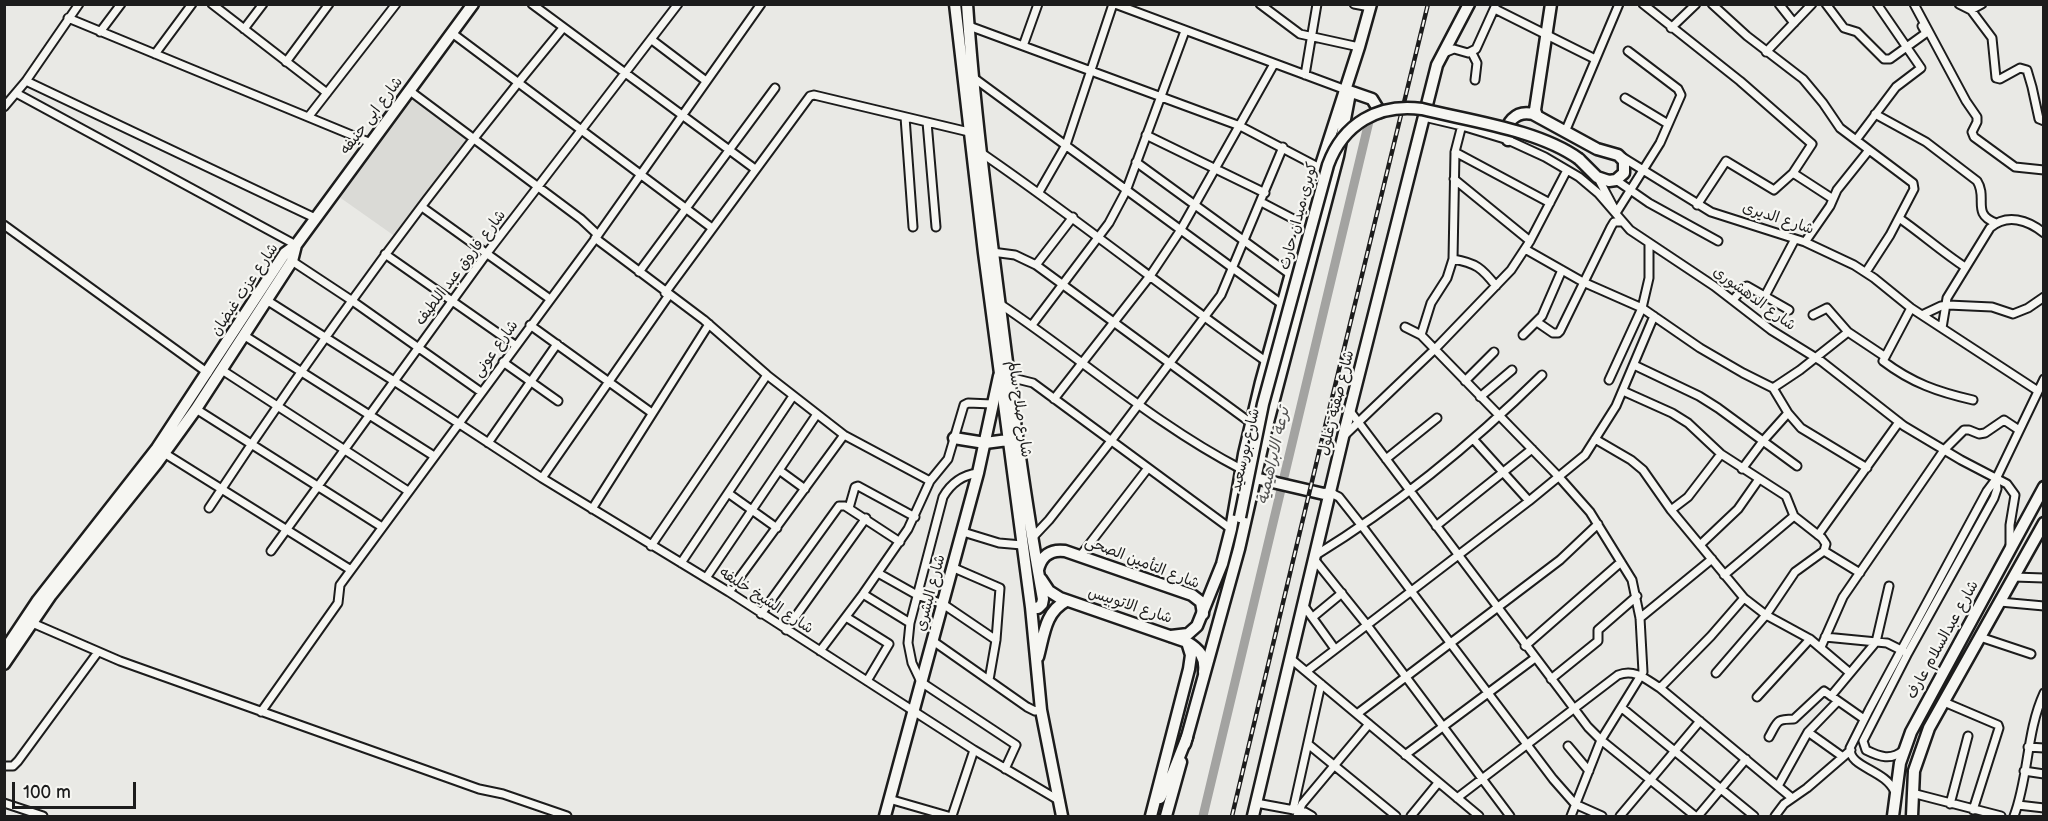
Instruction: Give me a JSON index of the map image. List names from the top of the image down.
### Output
{
  "streets": {
    "main road": [
      "شارع ابى حنيفه",
      "كوبرى ميدان حارث",
      "شارع الديرى",
      "شارع عزت غيضان",
      "شارع صفية زغلول",
      "شارع صلاح سالم",
      "شارع بورسعيد",
      "شارع التأمين الصحى",
      "شارع البشري",
      "شارع الاتوبيس",
      "شارع عبدالسلام عارف"
    ],
    "street": [
      "شارع فاروق عبد اللطيف",
      "شارع الدهشورى",
      "شارع عونى",
      "شارع الشيخ خليفه"
    ]
  },
  "crossings": [
    ["شارع ابى حنيفه", "شارع عزت غيضان"],
    ["كوبرى ميدان حارث", "شارع الدهشورى"],
    ["كوبرى ميدان حارث", "شارع بورسعيد"],
    ["شارع فاروق عبد اللطيف", "شارع الشيخ خليفه"],
    ["شارع عزت غيضان", "شارع الشيخ خليفه"],
    ["شارع الدهشورى", "شارع صفية زغلول"],
    ["شارع الدهشورى", "شارع عبدالسلام عارف"],
    ["شارع عونى", "شارع الشيخ خليفه"],
    ["شارع صلاح سالم", "شارع التأمين الصحى"],
    ["شارع صلاح سالم", "شارع البشري"],
    ["شارع صلاح سالم", "شارع الشيخ خليفه"],
    ["شارع صلاح سالم", "شارع الاتوبيس"],
    ["شارع بورسعيد", "شارع التأمين الصحى"],
    ["شارع بورسعيد", "شارع الاتوبيس"],
    ["شارع التأمين الصحى", "شارع الاتوبيس"],
    ["شارع البشري", "شارع الشيخ خليفه"]
  ],
  "water": ["ترعة الابراهيمية"],
  "scale_bar": "100 m"
}
